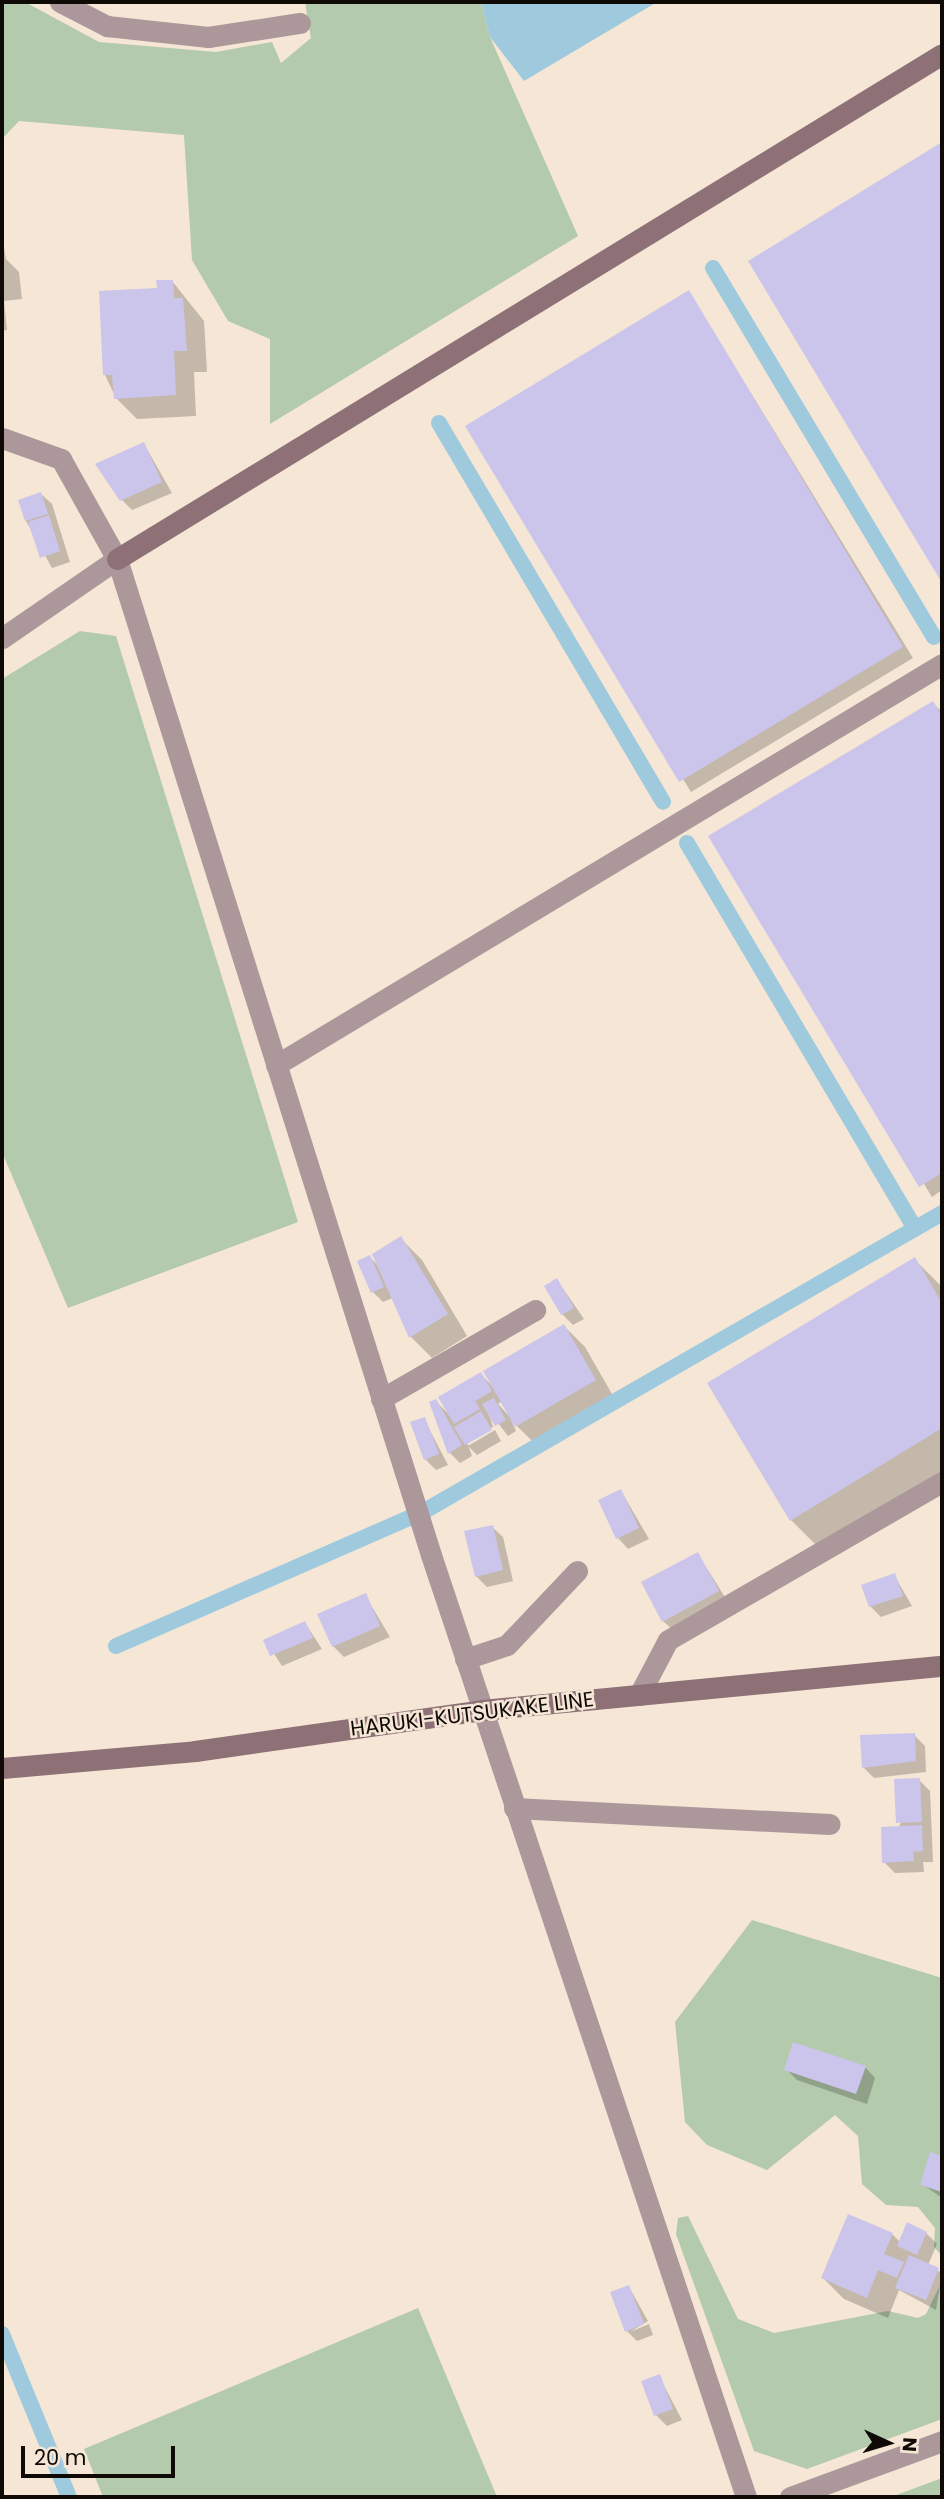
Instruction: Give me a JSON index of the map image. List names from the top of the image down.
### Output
{
  "streets": {
    "street": ["HARUKI-KUTSUKAKE LINE"]
  },
  "scale_bar": "20 m",
  "north": "right"
}
